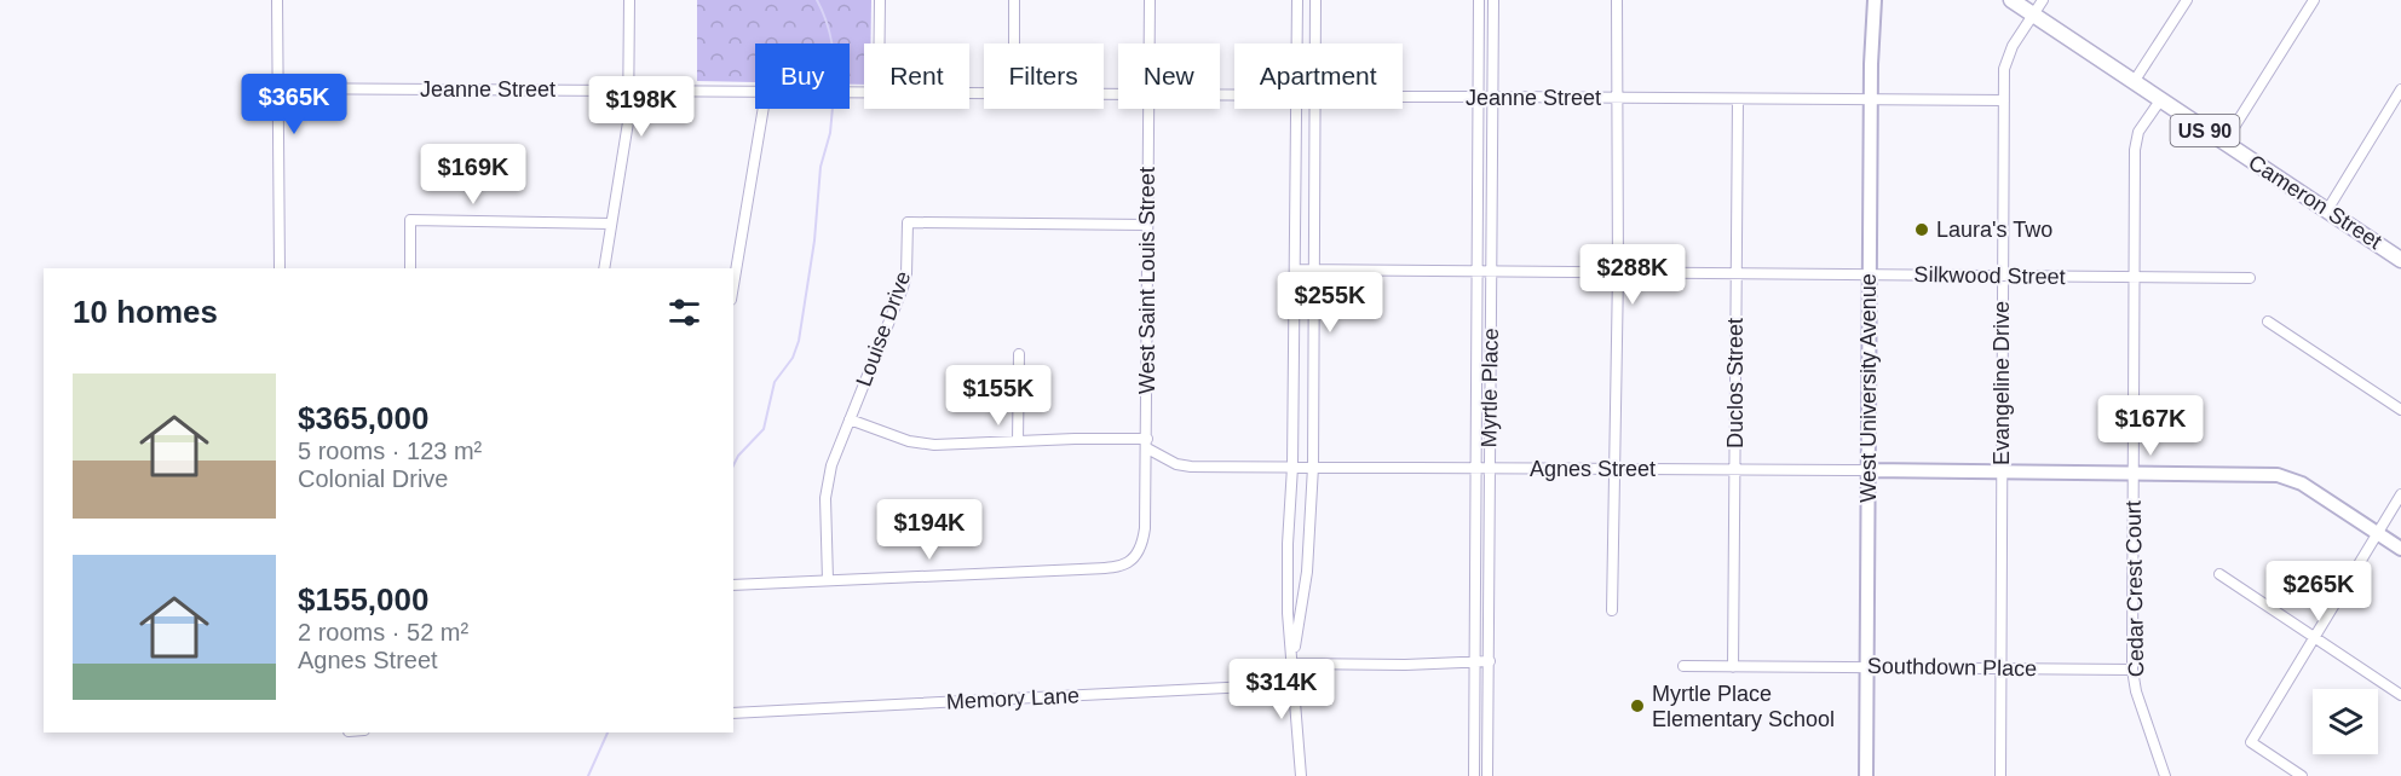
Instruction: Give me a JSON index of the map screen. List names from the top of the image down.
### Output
{
  "streets": {
    "main road": ["US 90", "Cameron Street", "West University Avenue"],
    "street": [
      "Jeanne Street",
      "Silkwood Street",
      "West Saint Louis Street",
      "Louise Drive",
      "Duclos Street",
      "Evangeline Drive",
      "Myrtle Place",
      "Agnes Street",
      "Cedar Crest Court",
      "Southdown Place",
      "Memory Lane"
    ]
  },
  "crossings": [
    ["Jeanne Street", "Duclos Street"],
    ["Jeanne Street", "Evangeline Drive"],
    ["Jeanne Street", "Myrtle Place"],
    ["Jeanne Street", "West University Avenue"],
    ["Cameron Street", "Evangeline Drive"],
    ["Cameron Street", "Cedar Crest Court"],
    ["Silkwood Street", "Duclos Street"],
    ["Silkwood Street", "Evangeline Drive"],
    ["Silkwood Street", "Myrtle Place"],
    ["Silkwood Street", "West University Avenue"],
    ["Silkwood Street", "Cedar Crest Court"],
    ["West Saint Louis Street", "Louise Drive"],
    ["West Saint Louis Street", "Agnes Street"],
    ["Louise Drive", "Agnes Street"],
    ["Duclos Street", "Agnes Street"],
    ["Duclos Street", "Southdown Place"],
    ["Evangeline Drive", "Southdown Place"],
    ["Myrtle Place", "Agnes Street"],
    ["West University Avenue", "Agnes Street"],
    ["West University Avenue", "Southdown Place"],
    ["Cedar Crest Court", "Southdown Place"]
  ],
  "places": ["Laura's Two", "Myrtle Place Elementary School"],
  "page": {
    "chip": [
      "Buy",
      "Rent",
      "Filters",
      "New",
      "Apartment"
    ],
    "price": [
      "$365K",
      "$198K",
      "$169K",
      "$288K",
      "$255K",
      "$155K",
      "$167K",
      "$194K",
      "$265K",
      "$314K"
    ],
    "heading": "10 homes",
    "list": [
      {
        "name": "$365,000",
        "note": "5 rooms · 123 m² · Colonial Drive"
      },
      {
        "name": "$155,000",
        "note": "2 rooms · 52 m² · Agnes Street"
      }
    ]
  }
}
